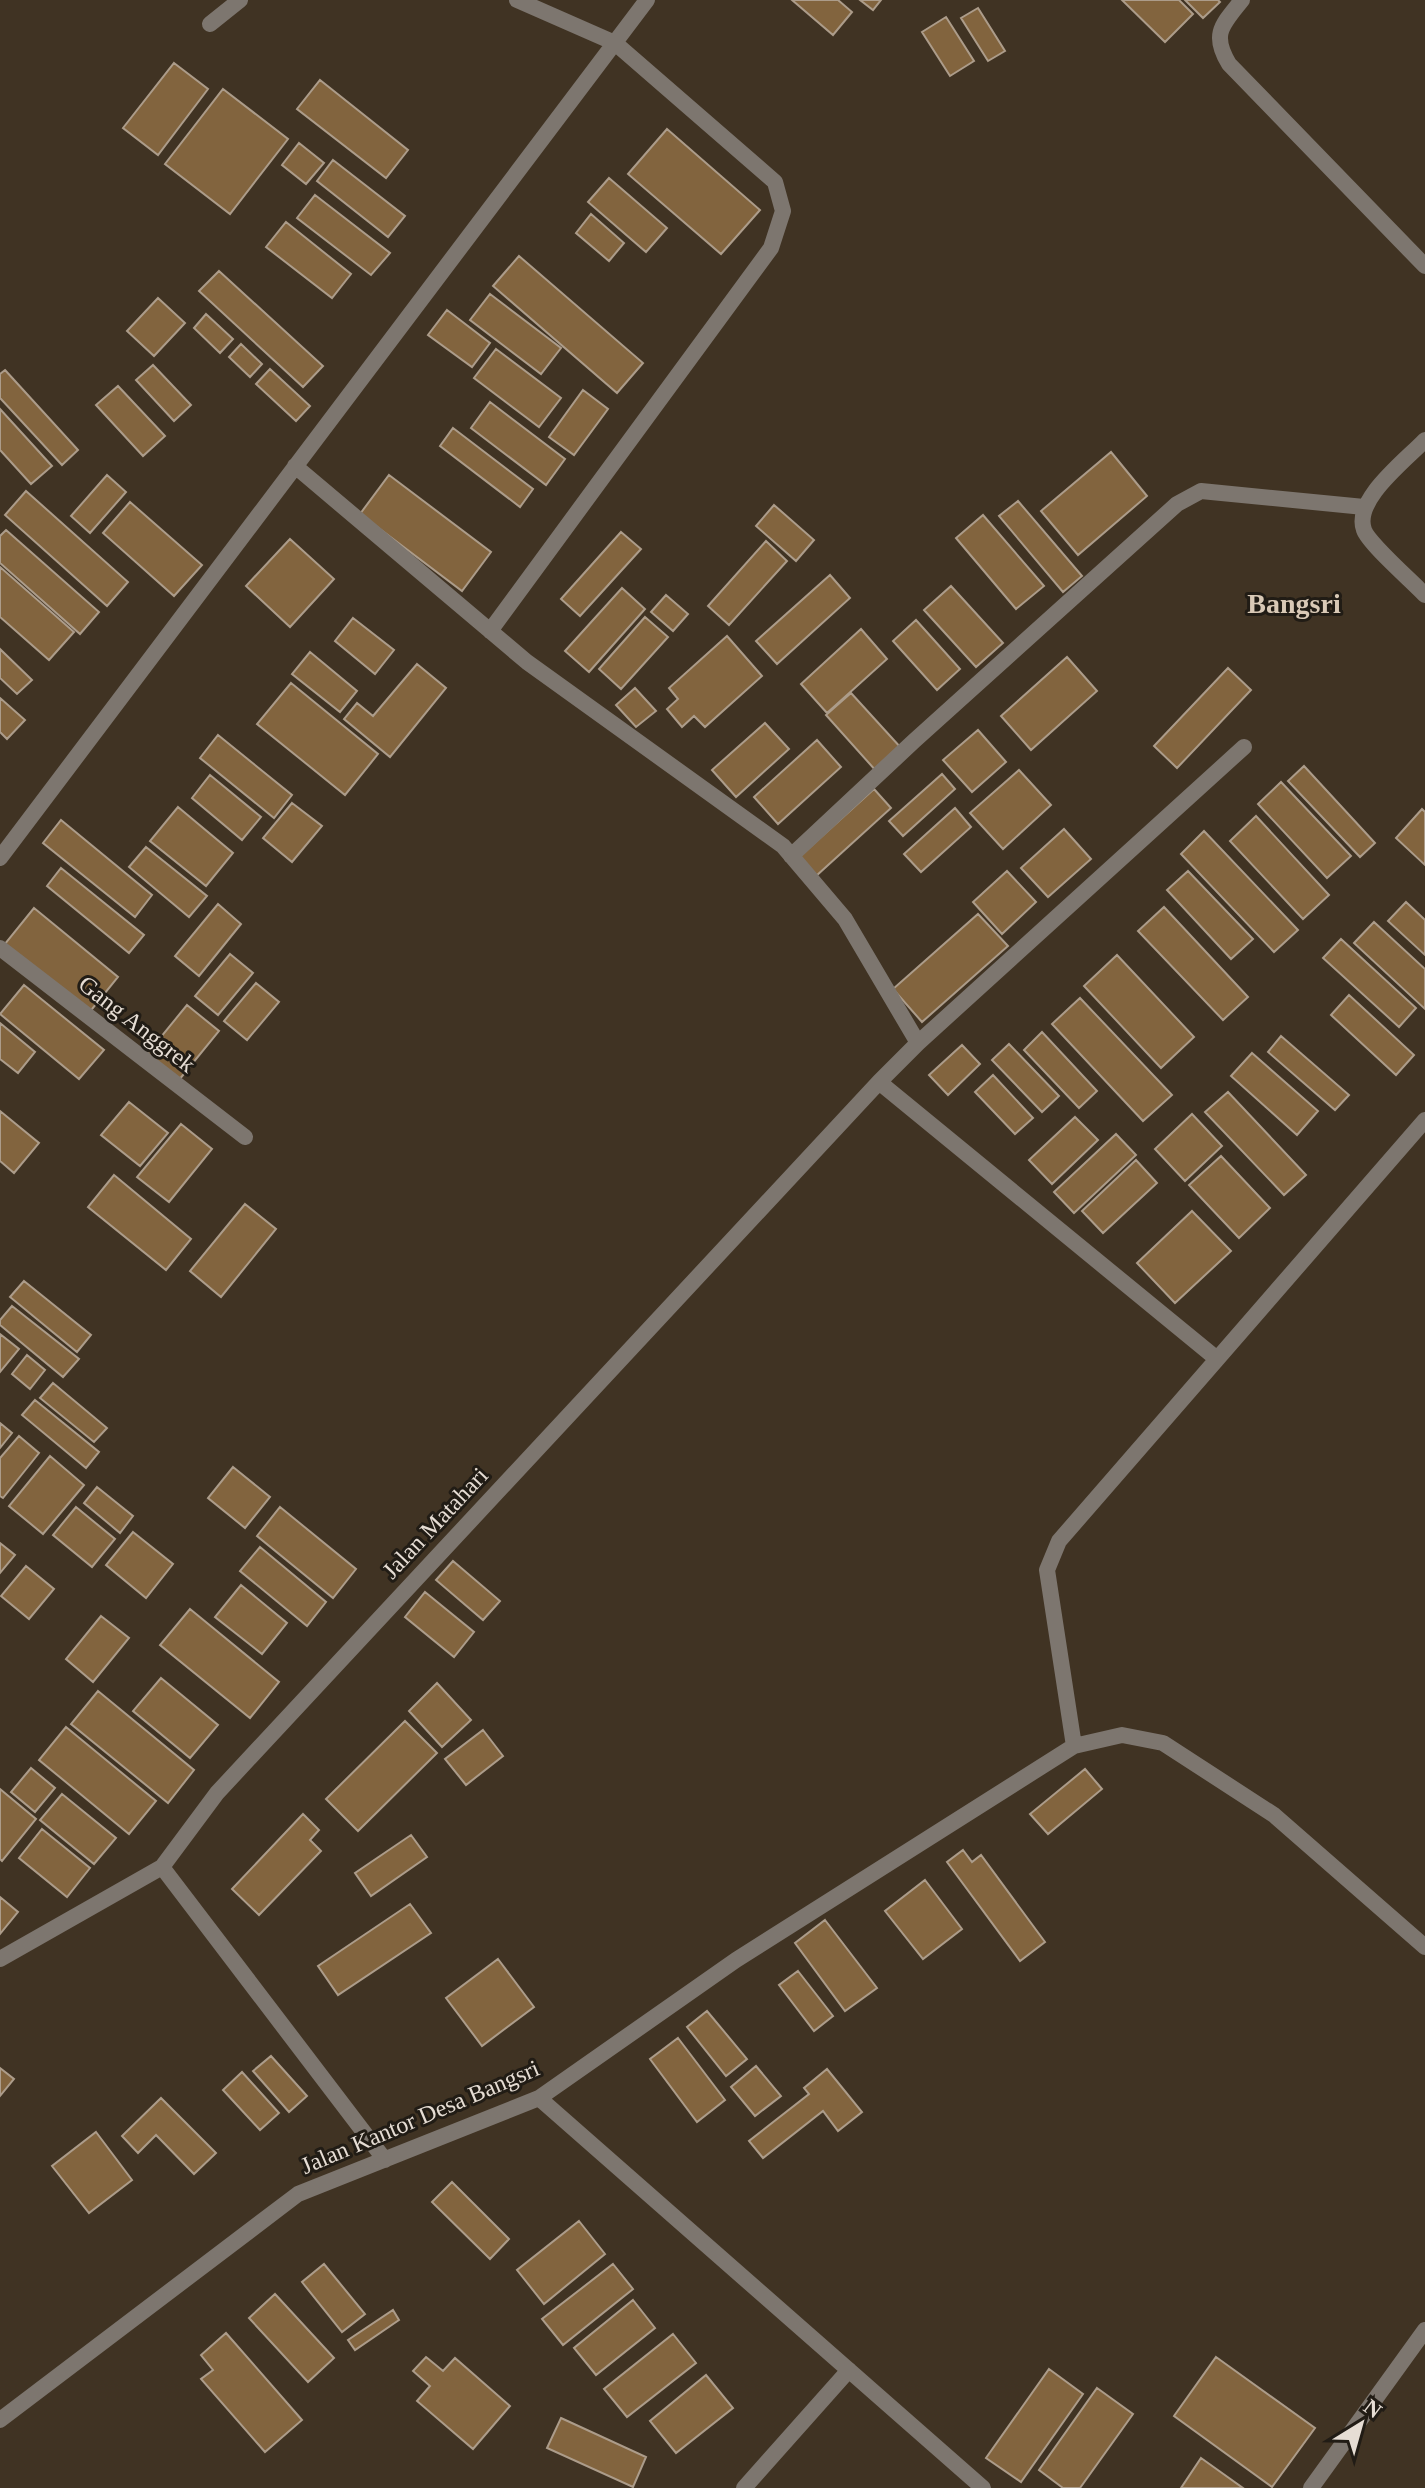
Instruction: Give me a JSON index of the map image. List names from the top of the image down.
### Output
{
  "streets": {
    "street": ["Gang Anggrek", "Jalan Matahari", "Jalan Kantor Desa Bangsri"]
  },
  "districts": ["Bangsri"],
  "north": "top right"
}
